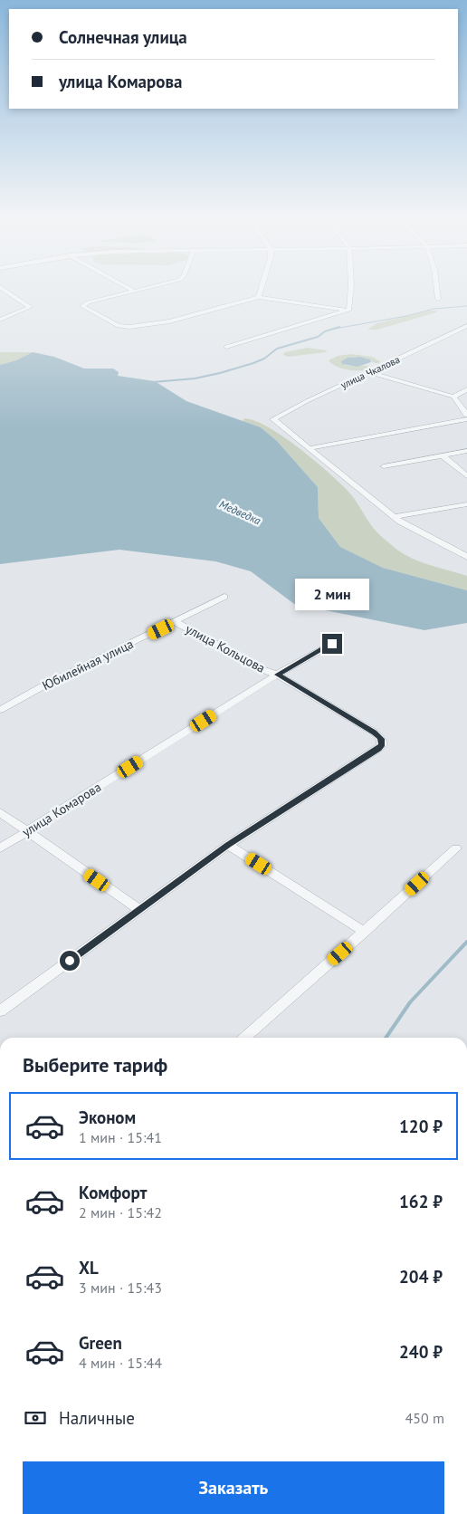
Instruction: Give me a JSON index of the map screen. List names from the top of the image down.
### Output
{
  "streets": {
    "street": [
      "улица Чкалова",
      "улица Кольцова",
      "Юбилейная улица",
      "улица Комарова"
    ]
  },
  "crossings": [
    ["улица Кольцова", "Юбилейная улица"],
    ["улица Кольцова", "улица Комарова"]
  ],
  "water": ["Медведка"],
  "page": {
    "banner": ["Солнечная улица", "улица Комарова"],
    "bubble": "2 мин",
    "heading": "Выберите тариф",
    "list": [
      {
        "name": "Эконом",
        "note": "1 мин · 15:41",
        "value": "120 ₽"
      },
      {
        "name": "Комфорт",
        "note": "2 мин · 15:42",
        "value": "162 ₽"
      },
      {
        "name": "XL",
        "note": "3 мин · 15:43",
        "value": "204 ₽"
      },
      {
        "name": "Green",
        "note": "4 мин · 15:44",
        "value": "240 ₽"
      }
    ],
    "pay": ["Наличные", "450 m"],
    "buttons": "Заказать"
  }
}
